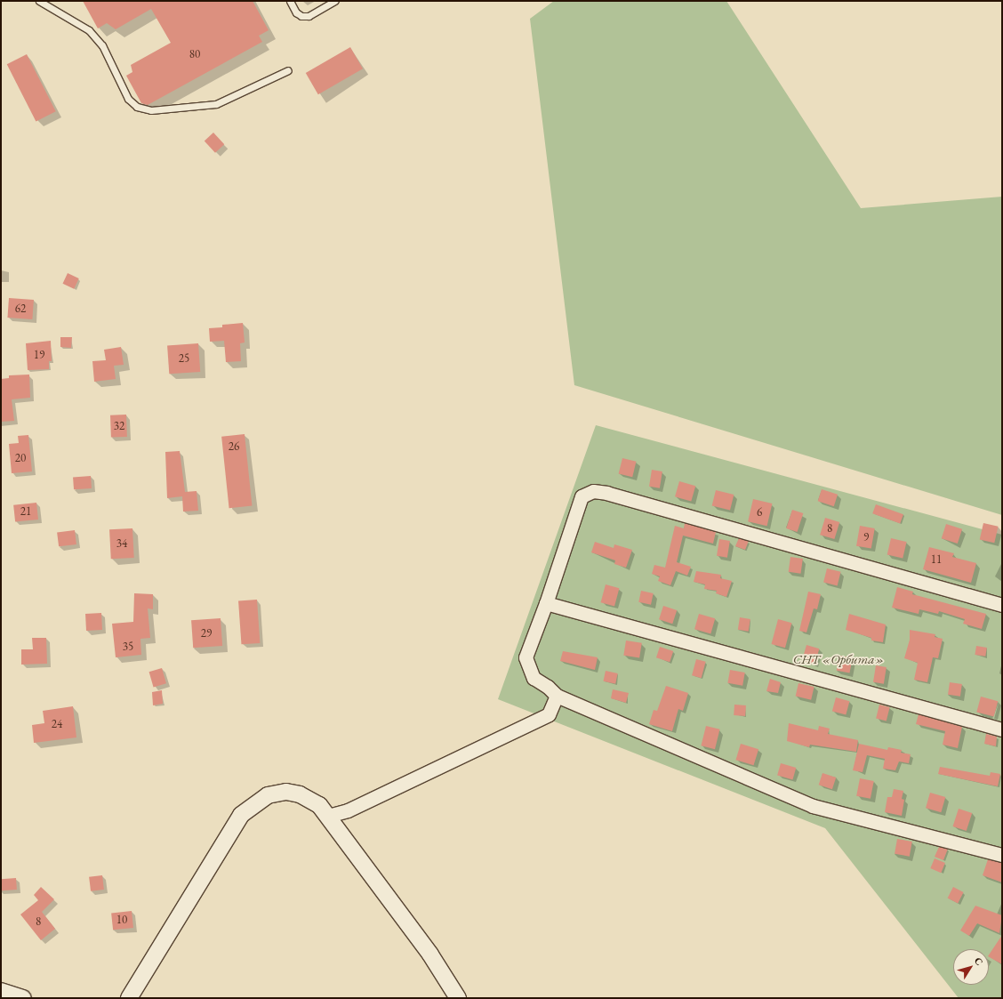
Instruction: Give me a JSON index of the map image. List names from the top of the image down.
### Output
{
  "parks": ["СНТ «Орбита»"],
  "house_numbers": [
    "80",
    "62",
    "19",
    "25",
    "32",
    "26",
    "20",
    "21",
    "6",
    "8",
    "9",
    "34",
    "11",
    "29",
    "35",
    "24",
    "10",
    "8"
  ],
  "north": "top right"
}
